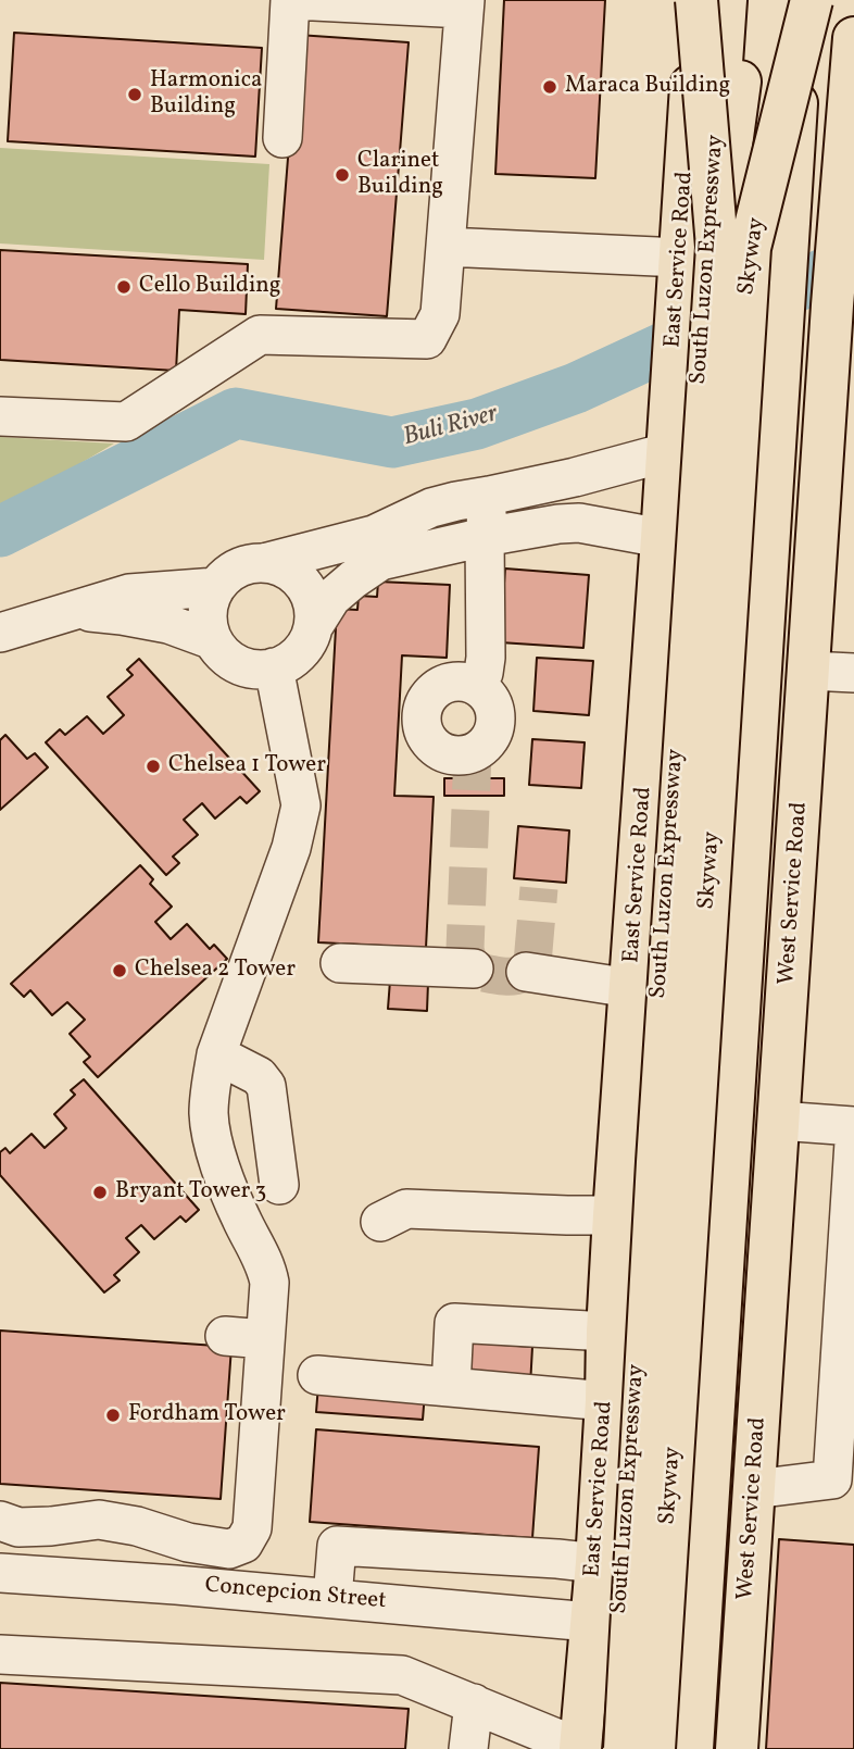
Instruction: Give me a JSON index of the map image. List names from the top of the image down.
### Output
{
  "streets": {
    "main road": [
      "Skyway",
      "East Service Road",
      "South Luzon Expressway",
      "West Service Road"
    ],
    "street": ["Concepcion Street"]
  },
  "crossings": [
    ["Skyway", "East Service Road"],
    ["East Service Road", "South Luzon Expressway"],
    ["East Service Road", "Concepcion Street"]
  ],
  "water": ["Buli River"],
  "places": [
    "Maraca Building",
    "Harmonica Building",
    "Clarinet Building",
    "Cello Building",
    "Chelsea 1 Tower",
    "Chelsea 2 Tower",
    "Bryant Tower 3",
    "Fordham Tower"
  ]
}
